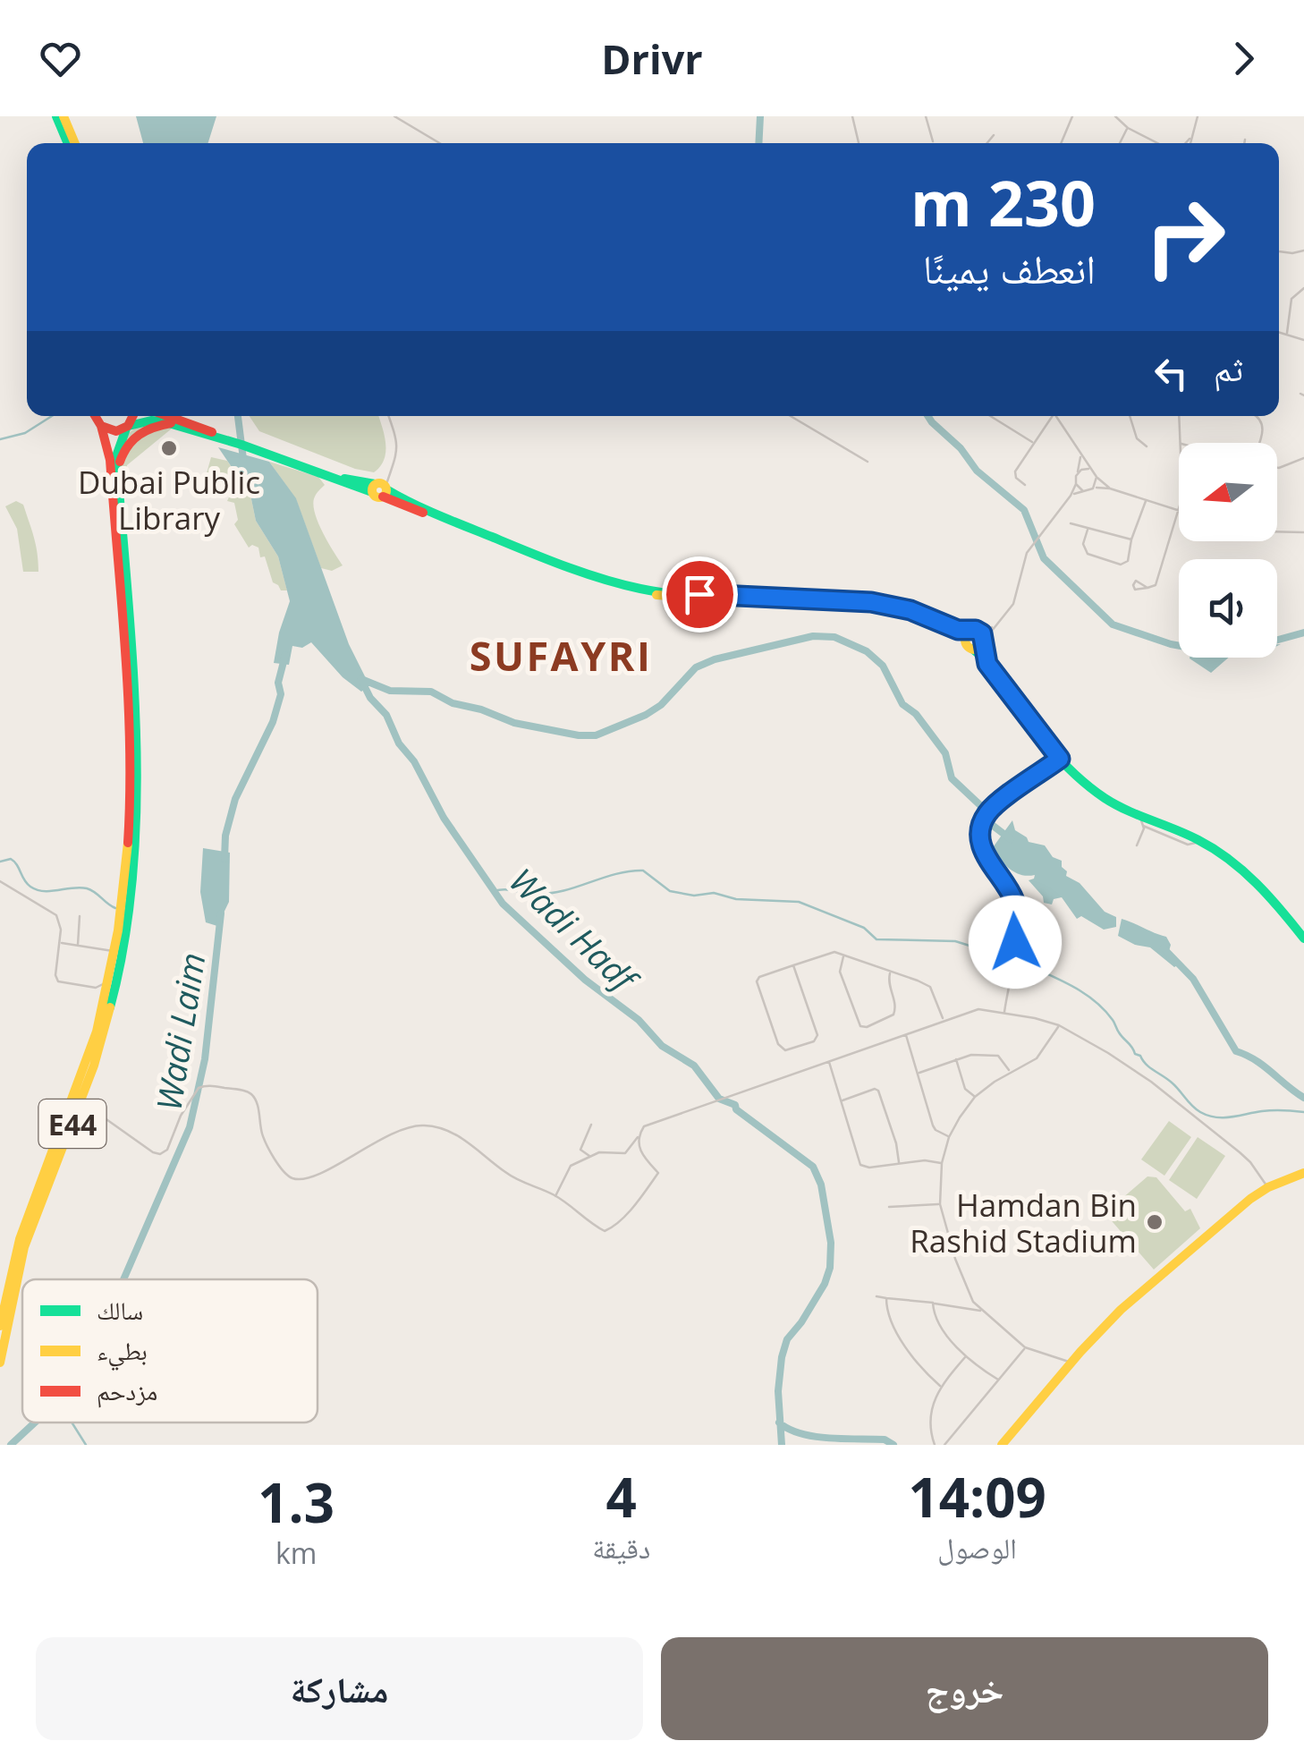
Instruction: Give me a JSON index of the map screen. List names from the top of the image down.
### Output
{
  "streets": {
    "main road": ["E44"]
  },
  "districts": ["SUFAYRI"],
  "water": ["Wadi Hadf", "Wadi Laim"],
  "places": ["Dubai Public Library", "Hamdan Bin Rashid Stadium"],
  "legend": ["سالك", "بطيء", "مزدحم"],
  "north": "left",
  "page": {
    "header": "Drivr",
    "turn": ["230 m", "انعطف يمينًا"],
    "then": "ثم",
    "eta": [
      "14:09",
      "الوصول",
      "4",
      "دقيقة",
      "1.3",
      "km"
    ],
    "buttons": ["خروج", "مشاركة"]
  }
}
